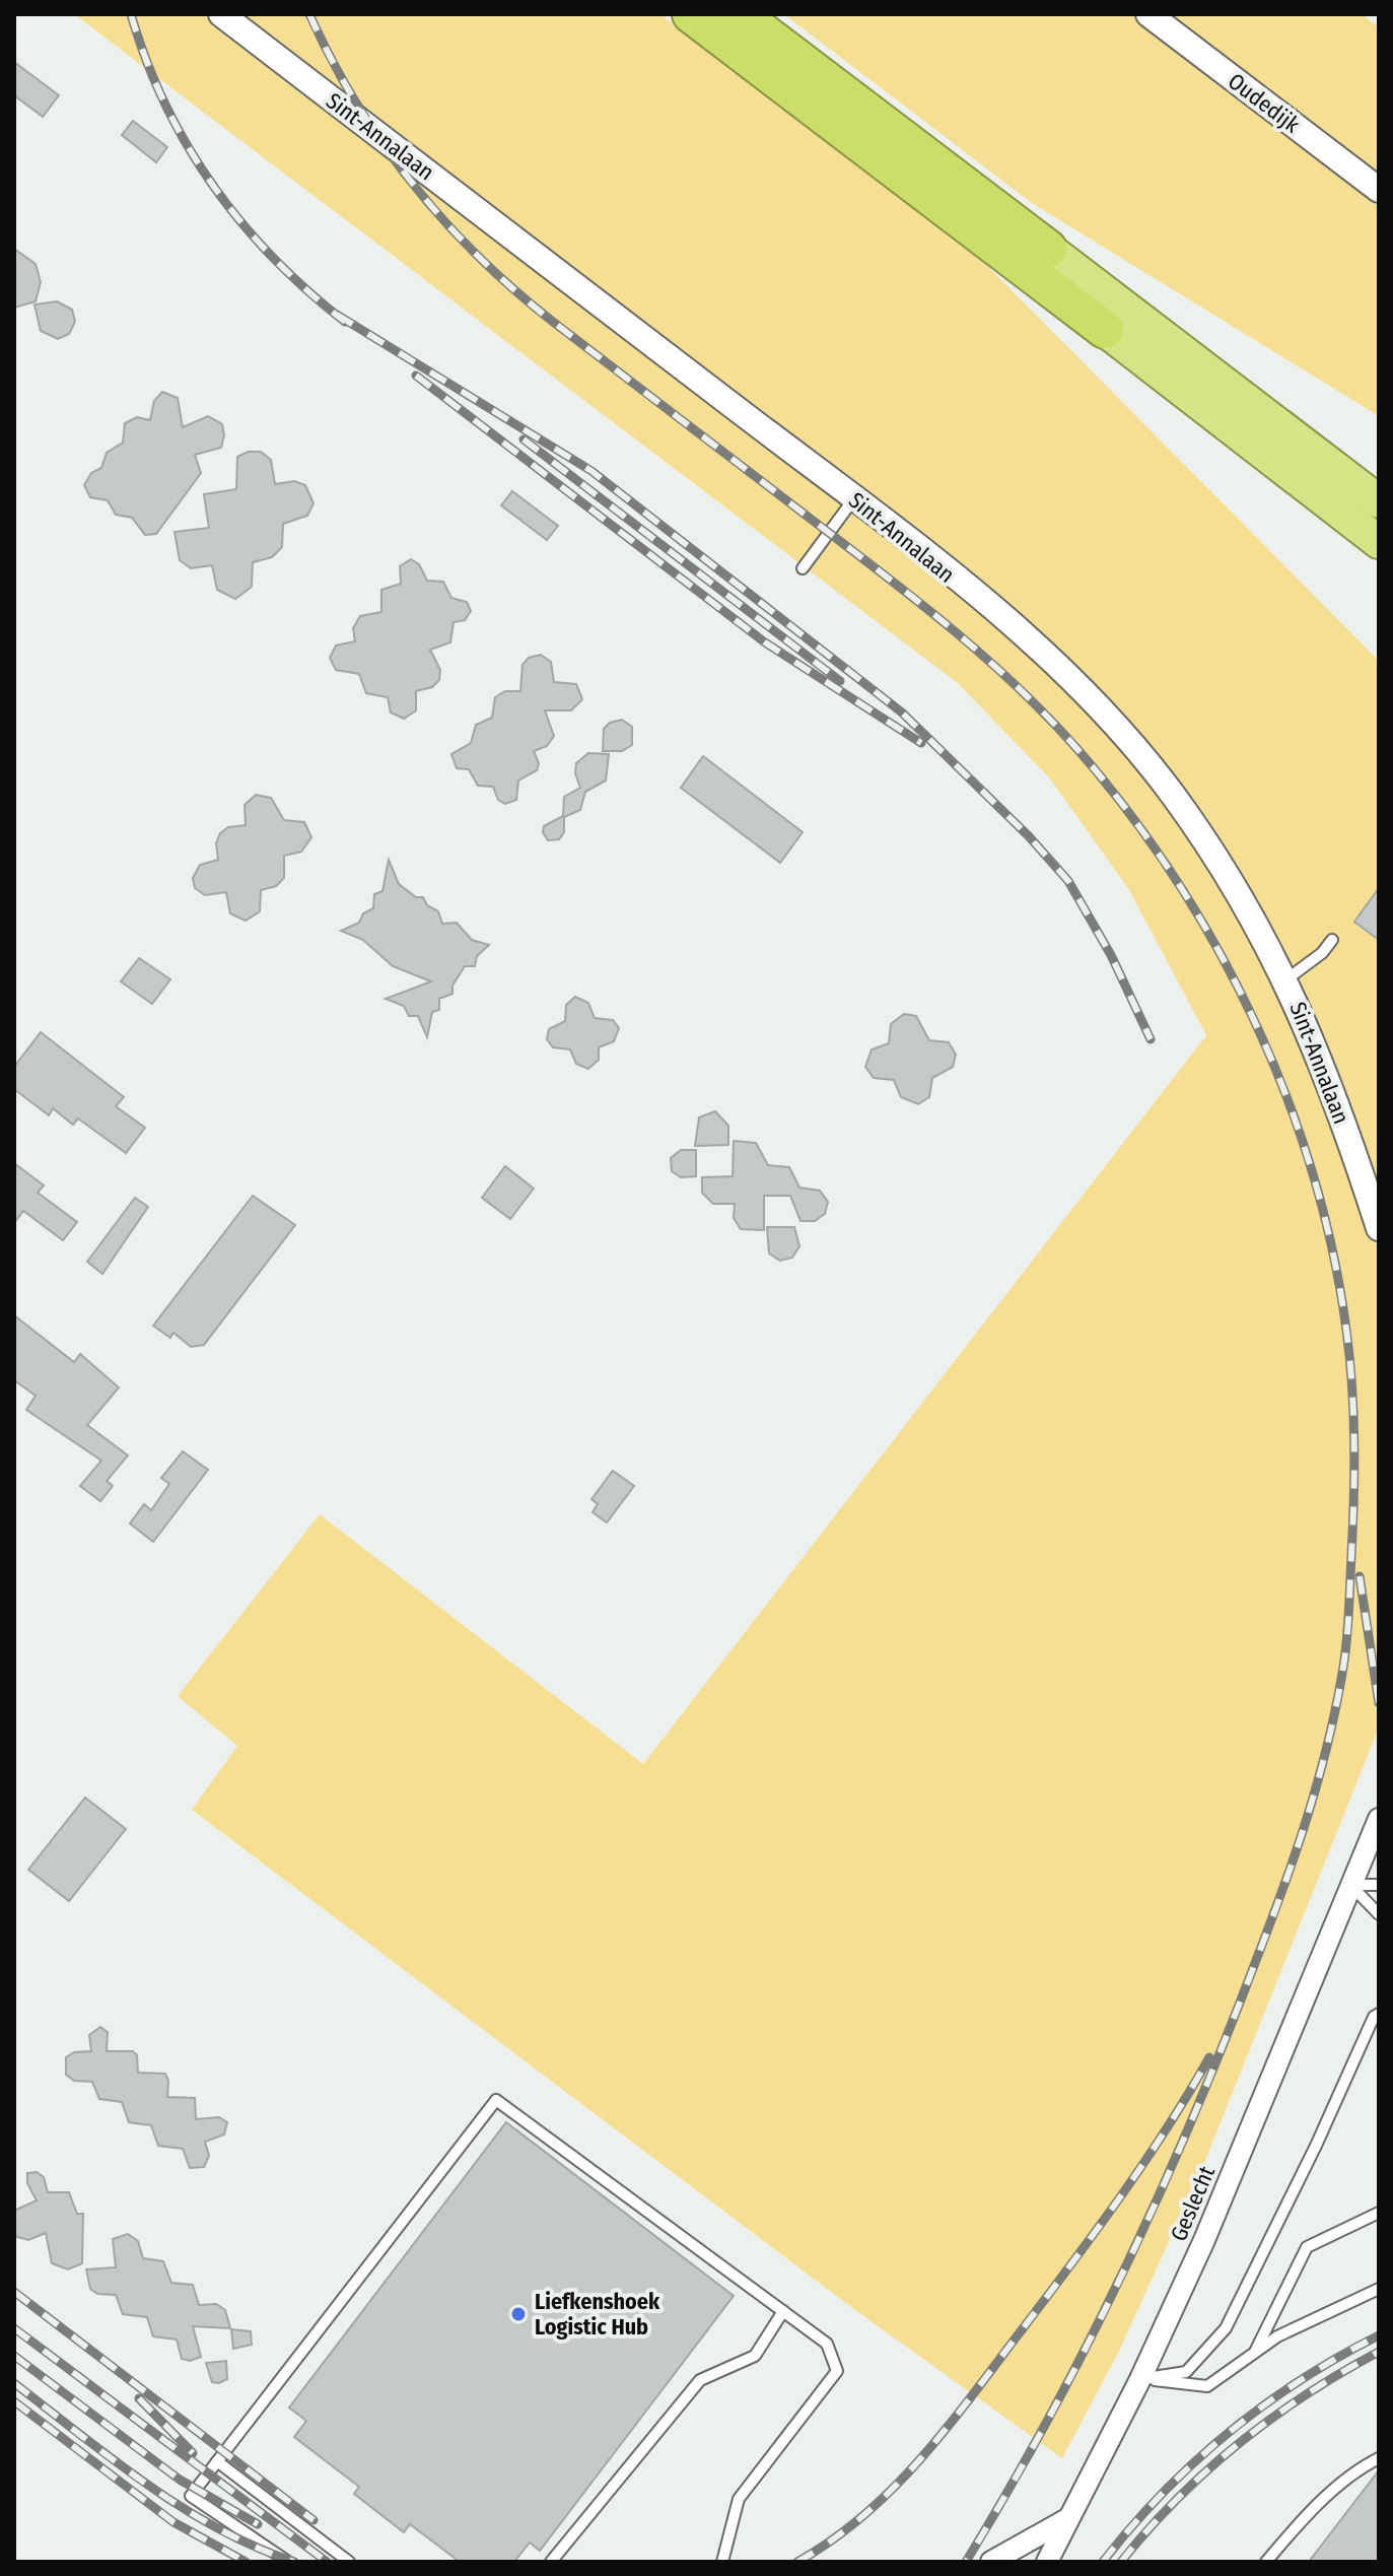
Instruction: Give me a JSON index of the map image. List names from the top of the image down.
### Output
{
  "streets": {
    "street": ["Oudedijk", "Sint-Annalaan", "Geslecht"]
  },
  "places": ["Liefkenshoek Logistic Hub"]
}
